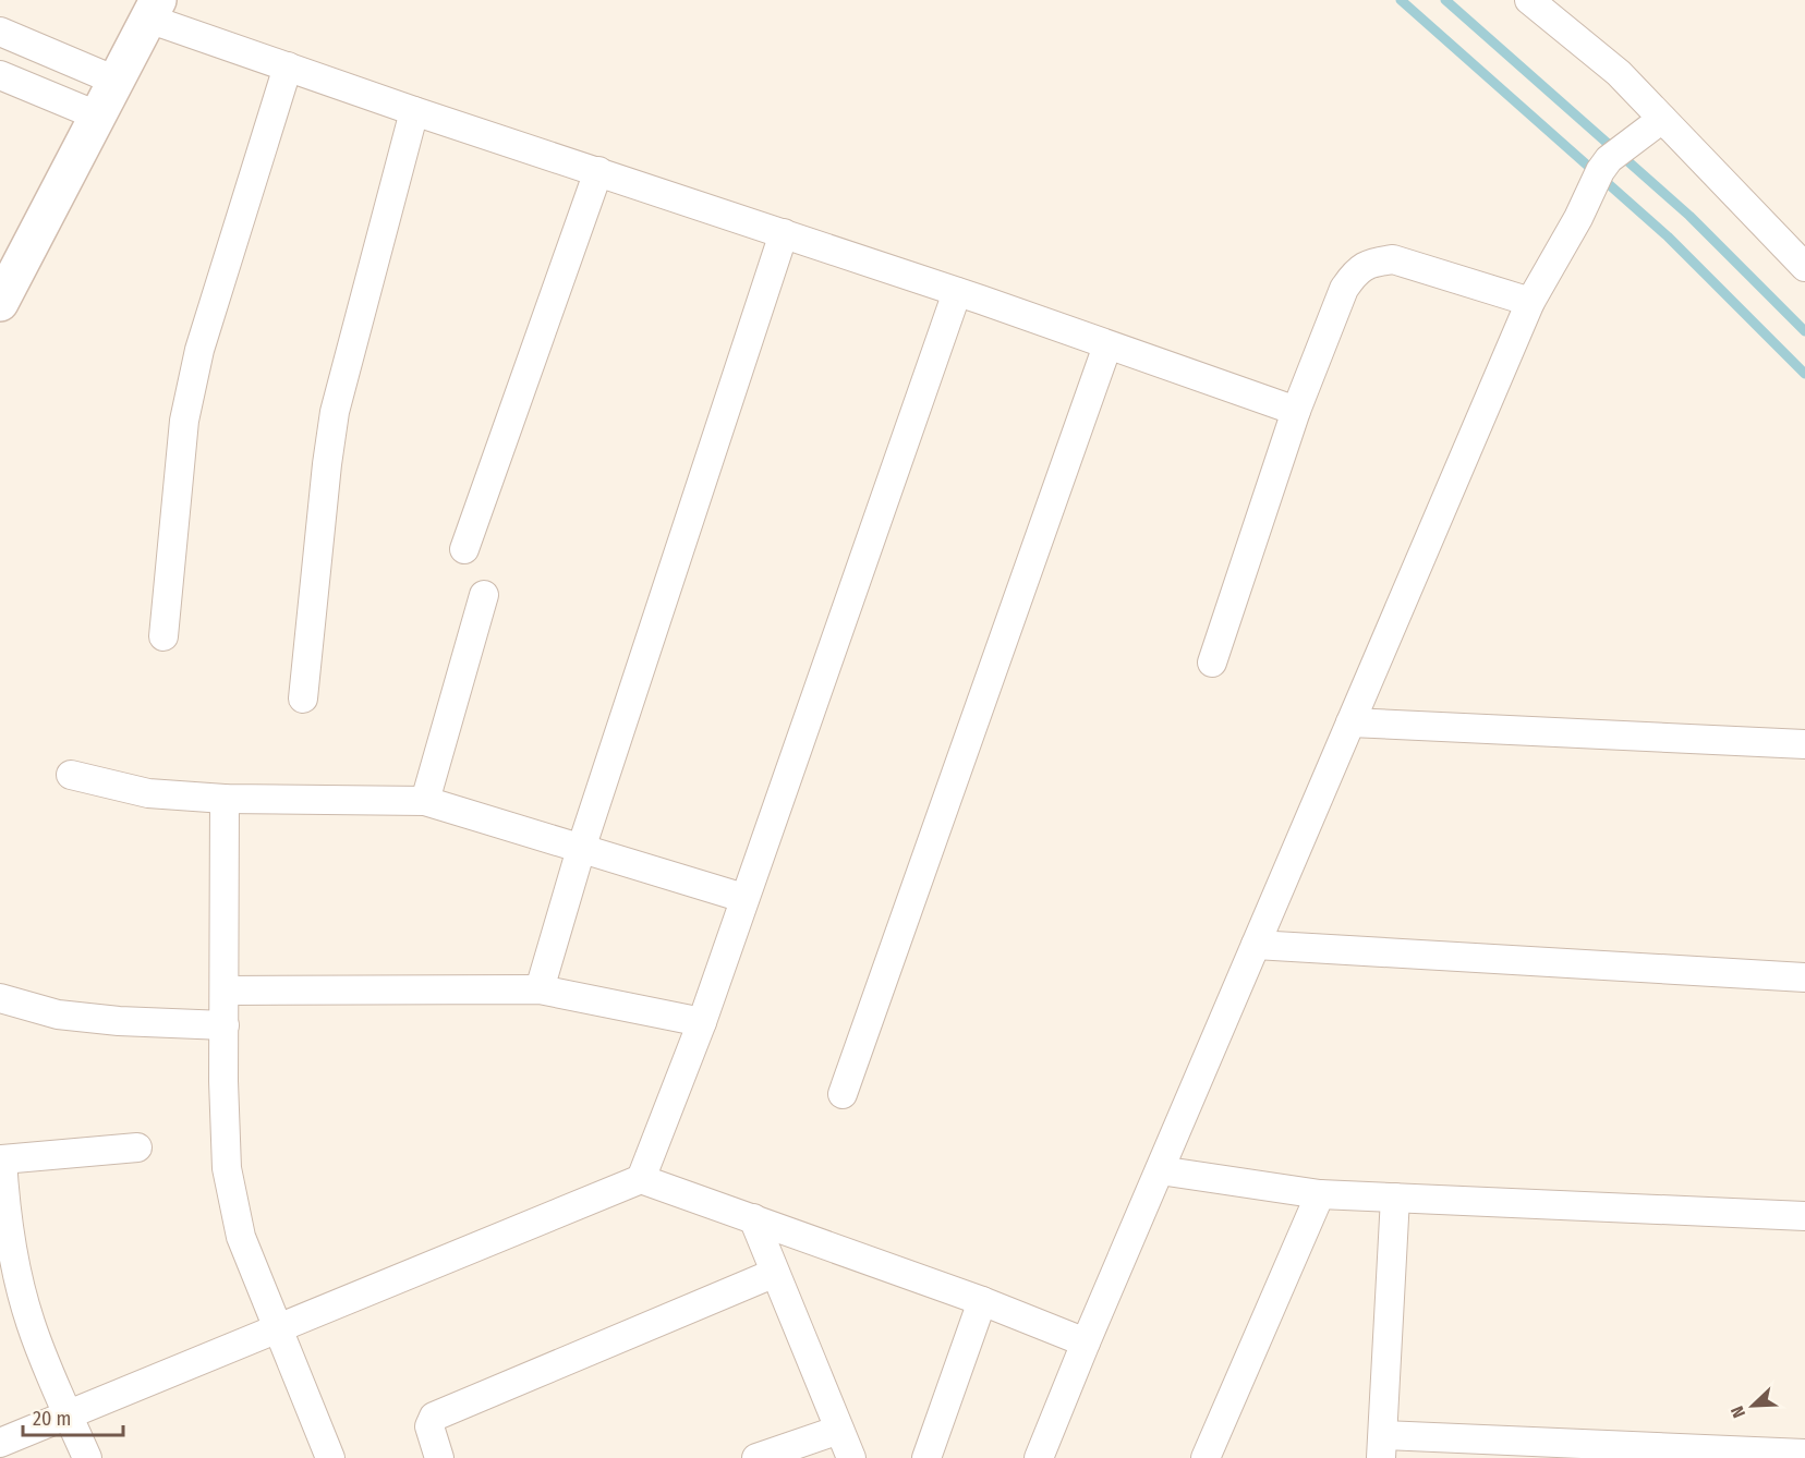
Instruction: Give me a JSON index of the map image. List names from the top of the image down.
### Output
{
  "scale_bar": "20 m",
  "north": "bottom left"
}
